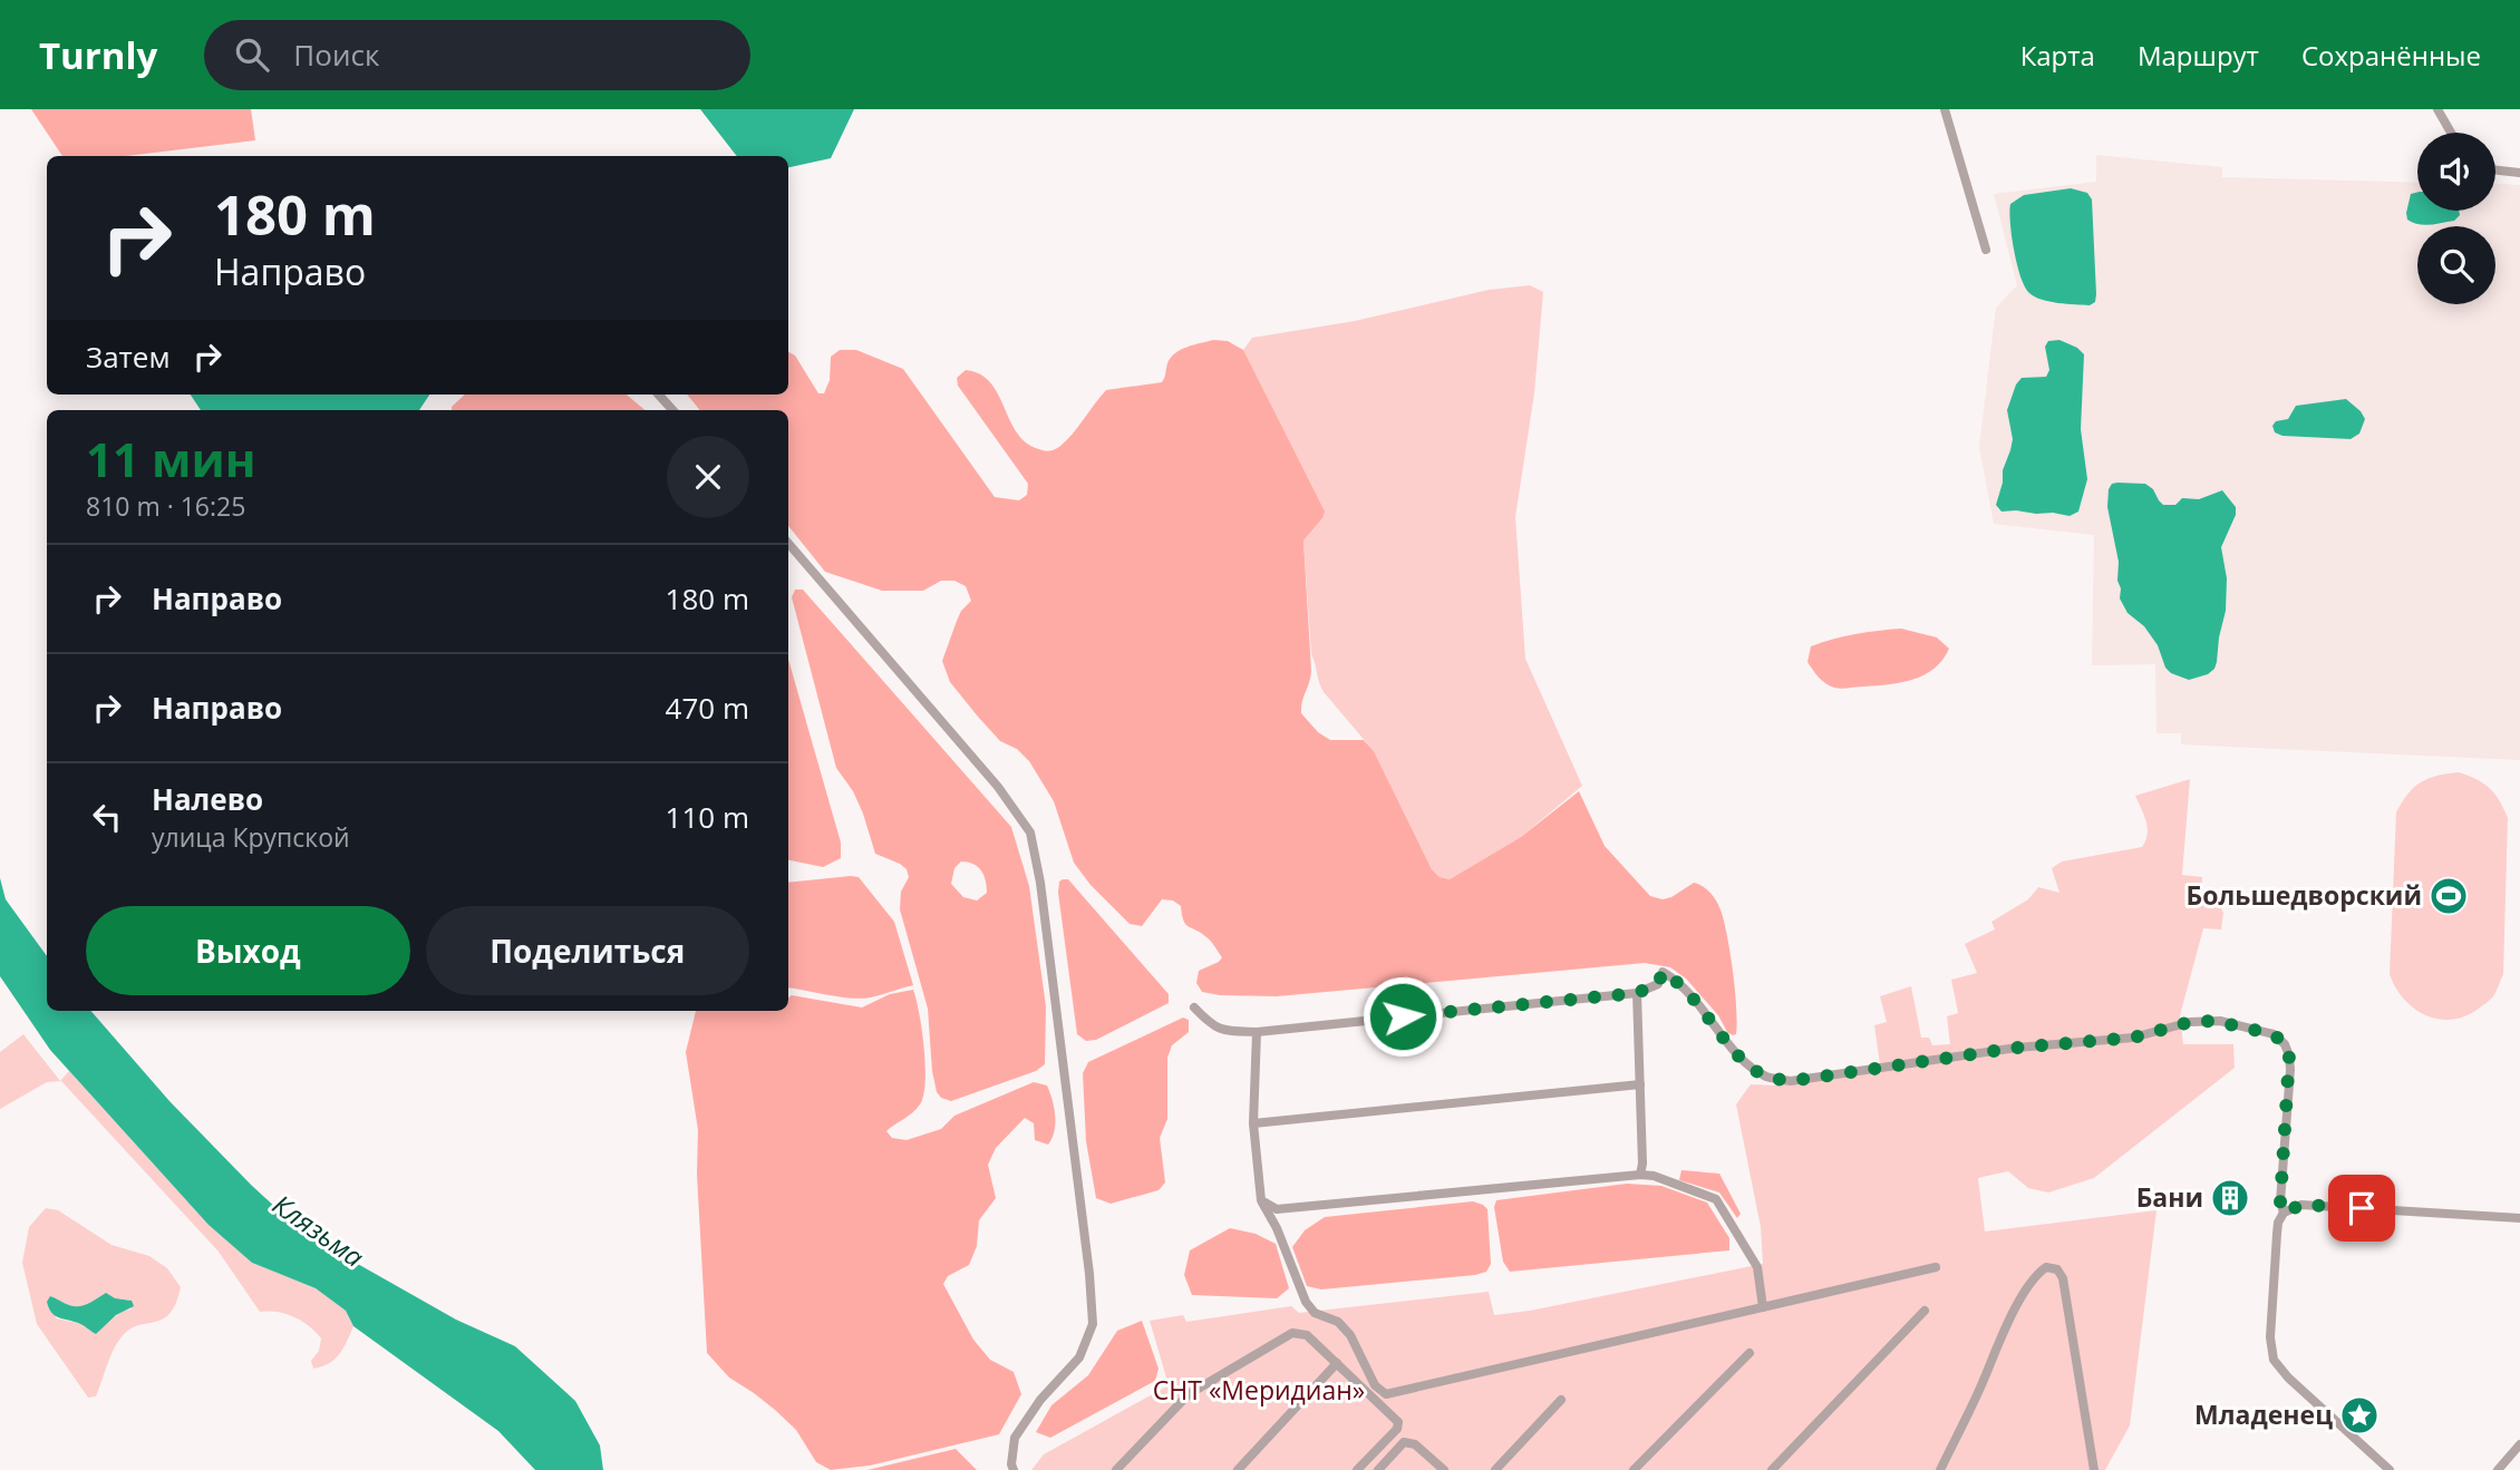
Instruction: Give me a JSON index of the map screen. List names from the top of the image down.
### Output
{
  "water": ["Клязьма"],
  "parks": ["СНТ «Меридиан»"],
  "places": {
    "sports": ["Большедворский"],
    "building": ["Бани"],
    "place": ["Младенец"]
  },
  "page": {
    "header": "Turnly",
    "search": "Поиск",
    "nav": ["Карта", "Маршрут", "Сохранённые"],
    "turn": ["180 m", "Направо"],
    "then": "Затем",
    "heading": ["11 мин", "810 m · 16:25"],
    "list": [
      {
        "name": "Направо",
        "value": "180 m"
      },
      {
        "name": "Направо",
        "value": "470 m"
      },
      {
        "name": "Налево",
        "note": "улица Крупской",
        "value": "110 m"
      }
    ],
    "buttons": ["Выход", "Поделиться"]
  }
}
